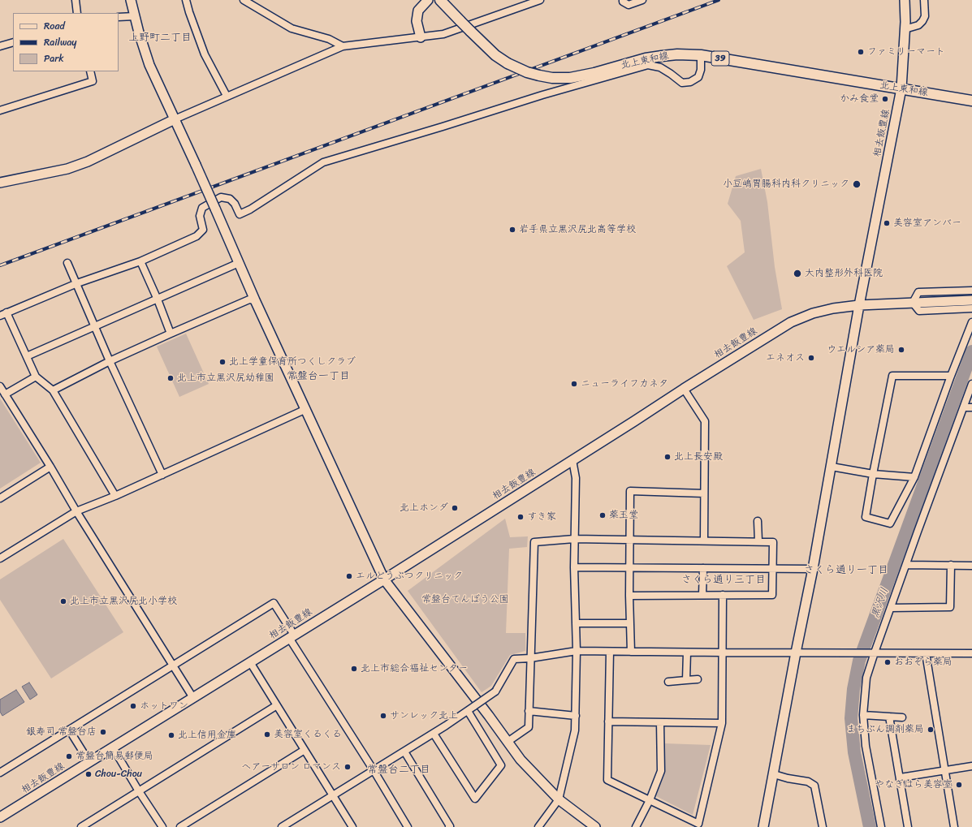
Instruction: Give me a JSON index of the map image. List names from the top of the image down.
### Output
{
  "streets": {
    "main road": ["39", "北上東和線"],
    "street": ["相去飯豊線"]
  },
  "crossings": [
    ["北上東和線", "相去飯豊線"]
  ],
  "districts": [
    "上野町二丁目",
    "常盤台一丁目",
    "さくら通り一丁目",
    "さくら通り三丁目",
    "常盤台二丁目"
  ],
  "water": ["黒沢川"],
  "parks": ["常盤台てんぼう公園"],
  "places": [
    "ファミリーマート",
    "かみ食堂",
    "小豆嶋胃腸科内科クリニック",
    "美容室アンバー",
    "岩手県立黒沢尻北高等学校",
    "大内整形外科医院",
    "ウエルシア薬局",
    "エネオス",
    "北上学童保育所つくしクラブ",
    "北上市立黒沢尻幼稚園",
    "ニューライフカネタ",
    "北上長安殿",
    "北上ホンダ",
    "薬王堂",
    "すき家",
    "エルどうぶつクリニック",
    "北上市立黒沢尻北小学校",
    "おおぞら薬局",
    "北上市総合福祉センター",
    "ホットワン",
    "サンレック北上",
    "まちぶん調剤薬局",
    "銀寿司 常盤台店",
    "美容室くるくる",
    "北上信用金庫",
    "常盤台簡易郵便局",
    "ヘアーサロン ロマンス",
    "Chou-Chou",
    "やなぎはら美容室"
  ],
  "legend": ["Road", "Railway", "Park"]
}
